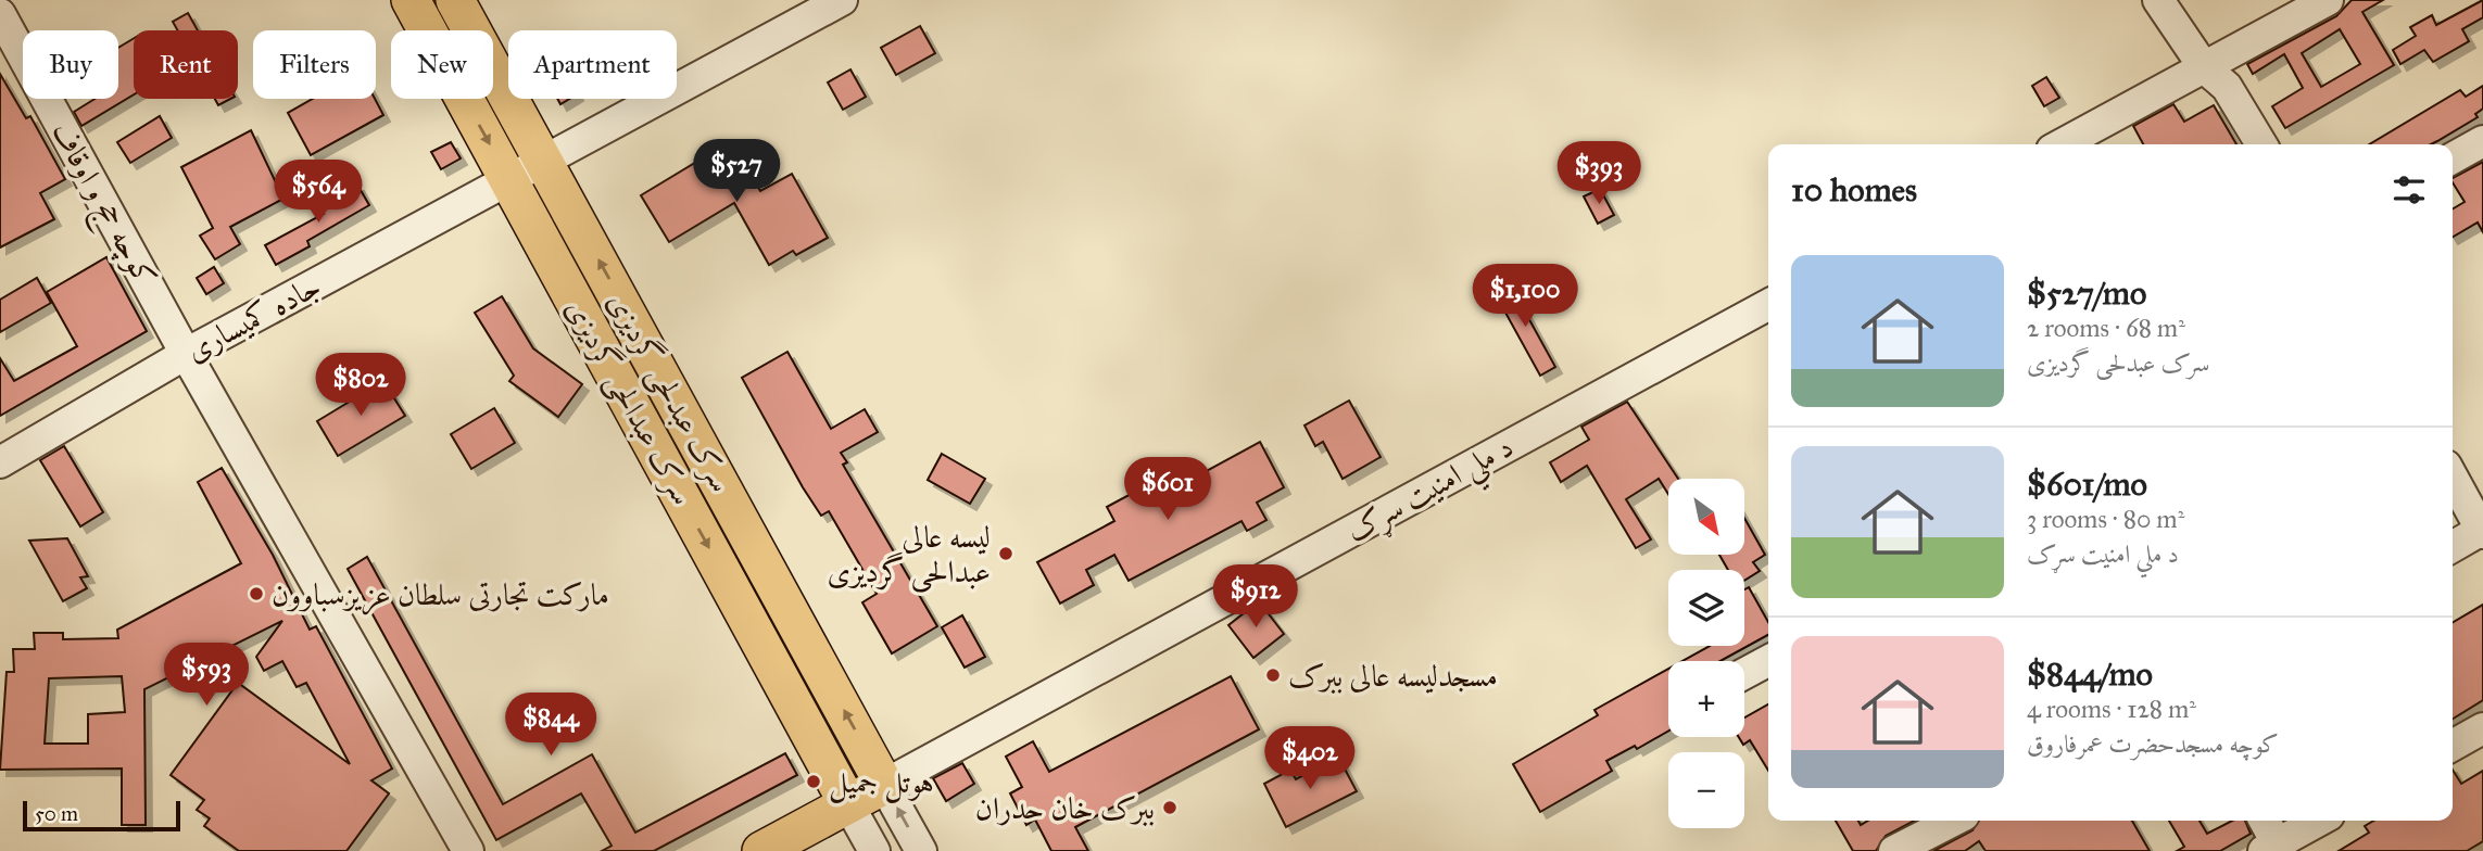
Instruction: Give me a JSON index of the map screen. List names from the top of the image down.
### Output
{
  "streets": {
    "main road": ["سرک عبدلحی گردیزی", "سرک عبدالحی گردیزی"],
    "street": ["کوچه حج و اوقاف", "جاده کمیساری", "د ملي امنیت سړک"]
  },
  "crossings": [
    ["کوچه حج و اوقاف", "جاده کمیساری"],
    ["جاده کمیساری", "سرک عبدلحی گردیزی"],
    ["جاده کمیساری", "سرک عبدالحی گردیزی"],
    ["سرک عبدلحی گردیزی", "د ملي امنیت سړک"]
  ],
  "one_way": ["سرک عبدلحی گردیزی", "سرک عبدالحی گردیزی"],
  "places": [
    "لیسه عالی عبدالحی گردیزی",
    "مارکت تجارتی سلطان عزیزسباوون",
    "مسجدلیسه عالی ببرک",
    "هوتل جمیل",
    "ببرک خان حدران"
  ],
  "scale_bar": "50 m",
  "north": "bottom right",
  "page": {
    "chip": [
      "Buy",
      "Rent",
      "Filters",
      "New",
      "Apartment"
    ],
    "price": [
      "$527",
      "$393",
      "$564",
      "$1,100",
      "$802",
      "$601",
      "$912",
      "$593",
      "$844",
      "$402"
    ],
    "heading": "10 homes",
    "list": [
      {
        "name": "$527/mo",
        "note": "2 rooms · 68 m² · سرک عبدلحی گردیزی"
      },
      {
        "name": "$601/mo",
        "note": "3 rooms · 80 m² · د ملي امنیت سړک"
      },
      {
        "name": "$844/mo",
        "note": "4 rooms · 128 m² · کوچه مسجدحضرت عمرفاروق"
      }
    ],
    "map_buttons": ["+", "−"],
    "scale": "50 m"
  }
}
